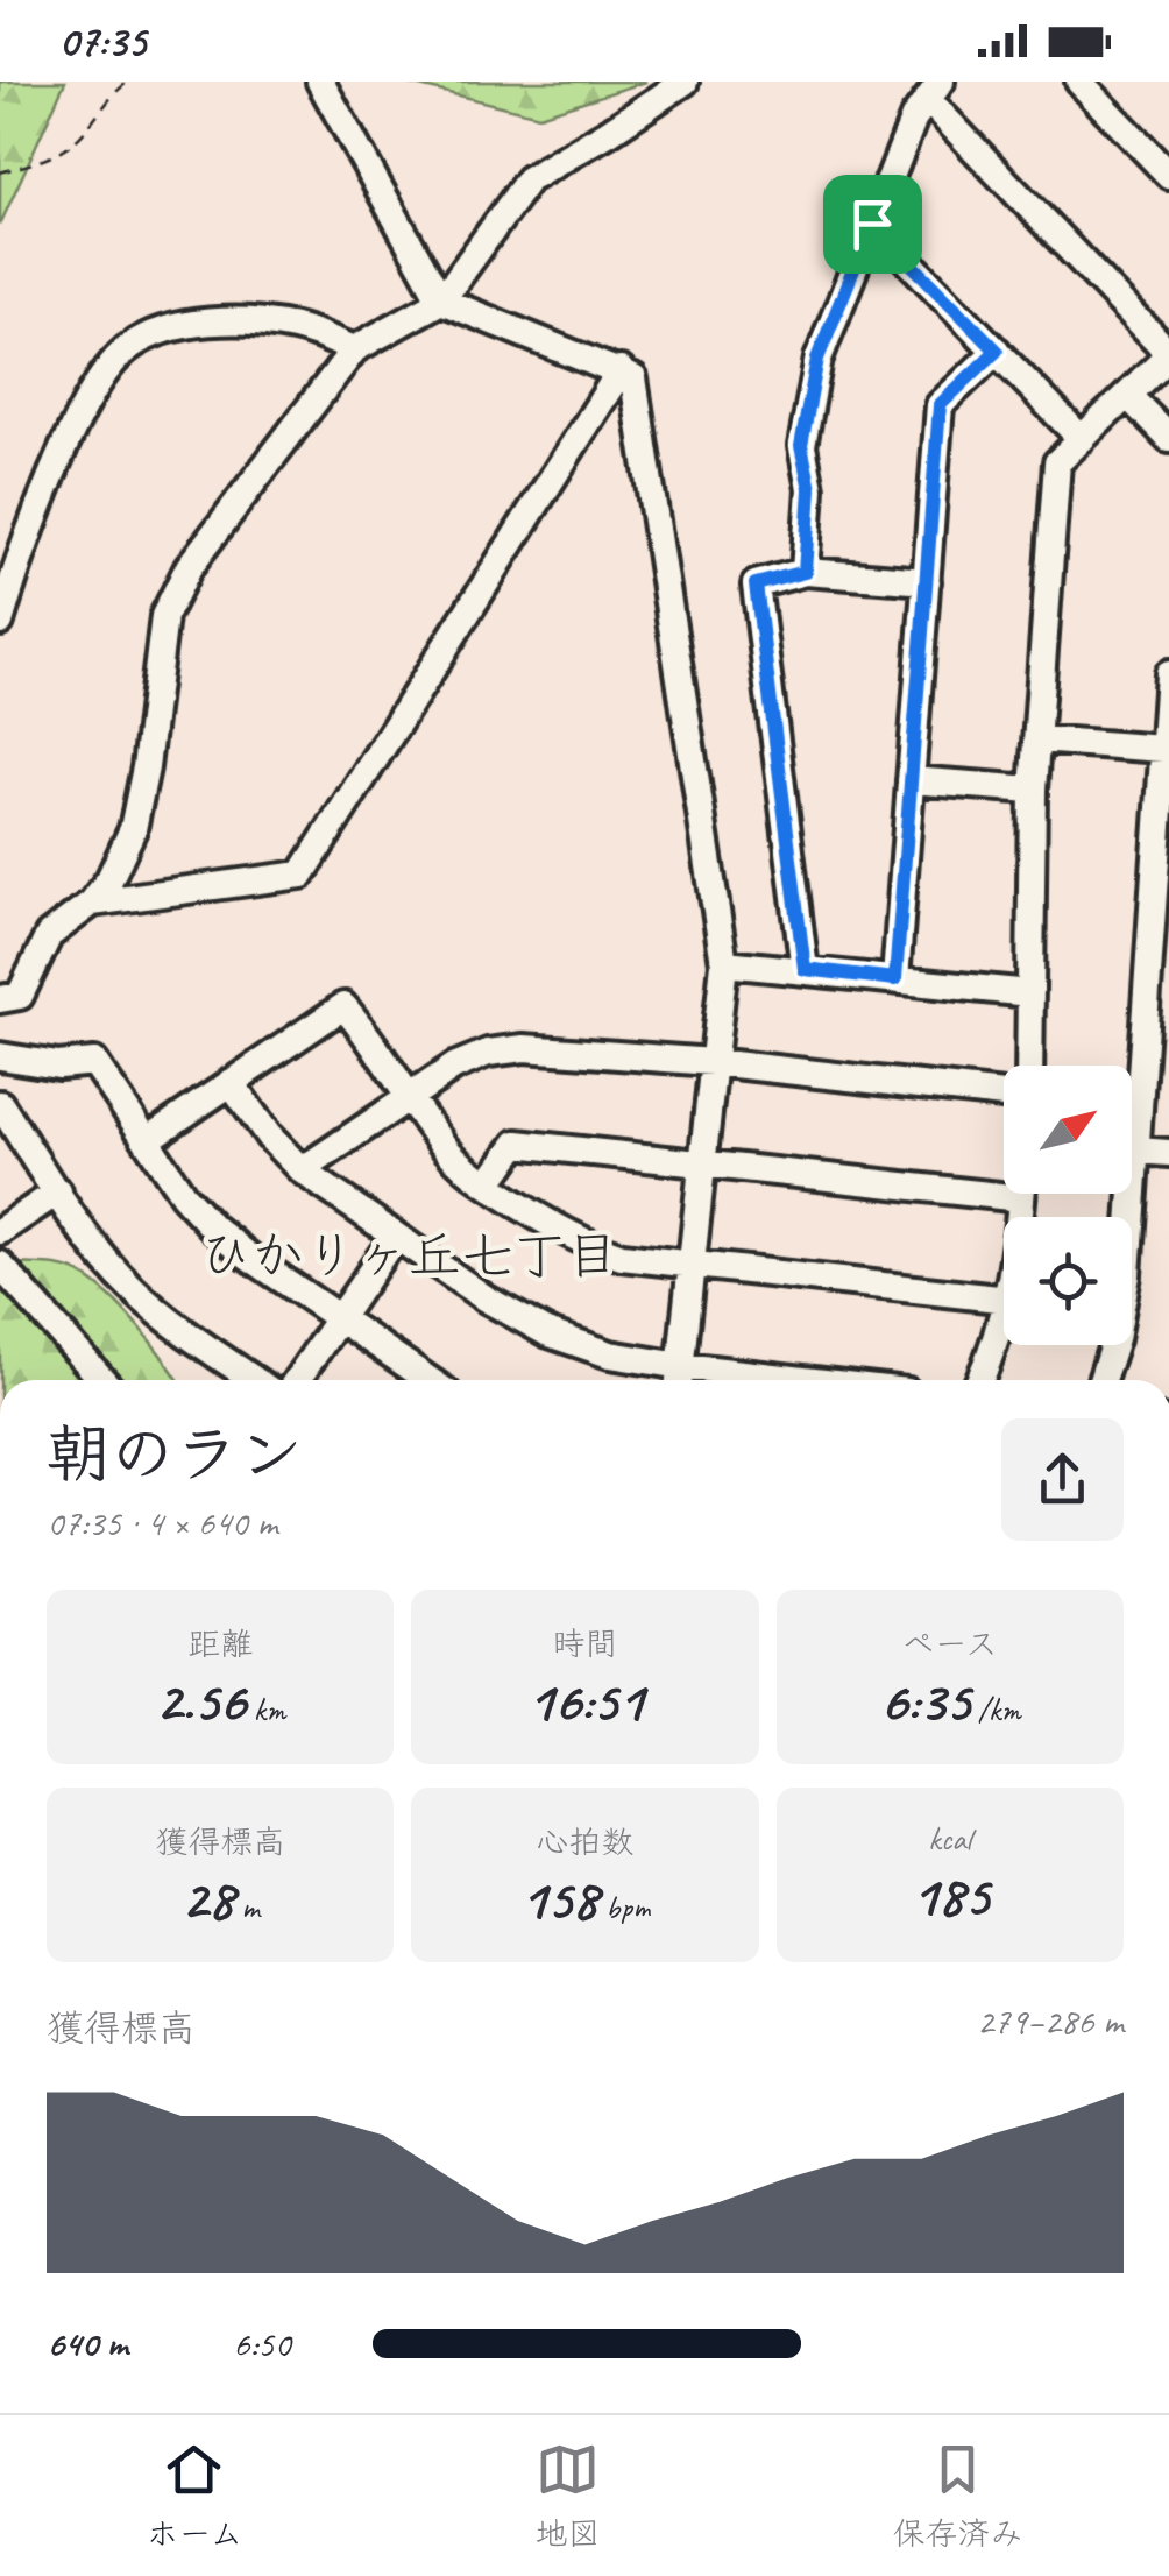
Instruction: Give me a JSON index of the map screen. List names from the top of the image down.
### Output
{
  "districts": ["ひかりヶ丘七丁目"],
  "north": "top right",
  "page": {
    "status": "07:35",
    "heading": ["朝のラン", "07:35 · 4 × 640 m"],
    "stats": [
      ["距離", "2.56 km"],
      ["時間", "16:51"],
      ["ペース", "6:35 /km"],
      ["獲得標高", "28 m"],
      ["心拍数", "158 bpm"],
      ["kcal", "185"]
    ],
    "chart": ["獲得標高", "279–286 m"],
    "list": [
      {
        "name": "640 m",
        "note": "6:50"
      }
    ],
    "tabs": ["ホーム", "地図", "保存済み"]
  }
}
